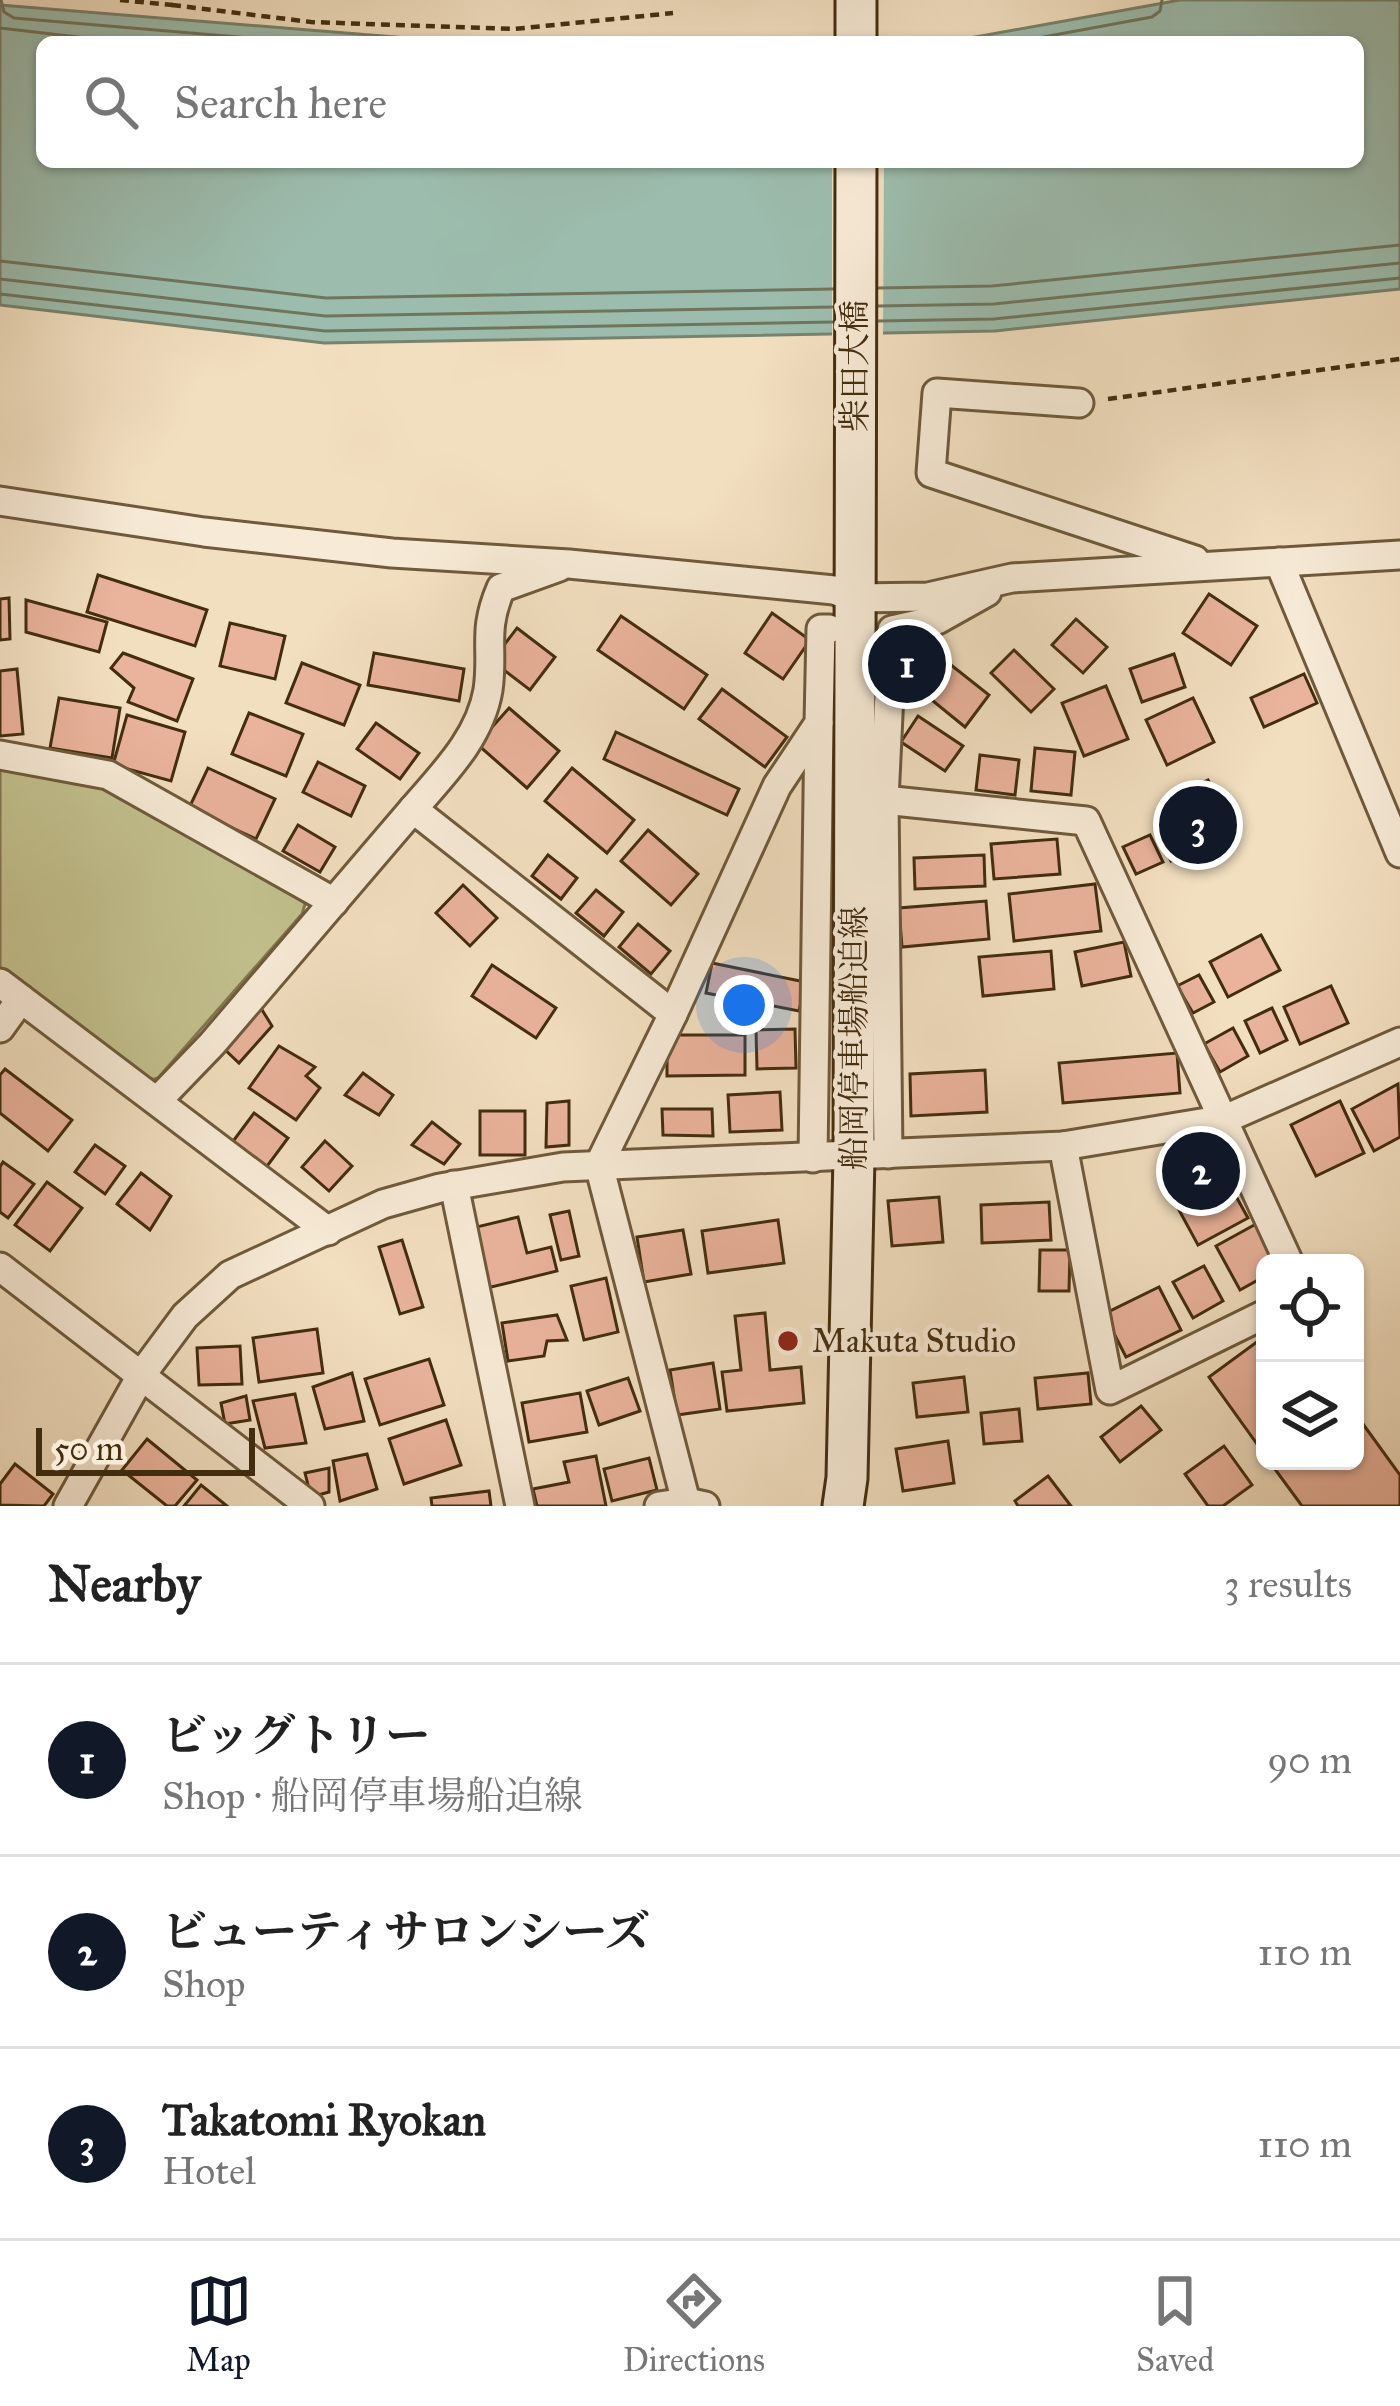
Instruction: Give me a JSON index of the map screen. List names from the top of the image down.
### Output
{
  "streets": {
    "main road": ["柴田大橋", "船岡停車場船迫線"]
  },
  "crossings": [
    ["柴田大橋", "船岡停車場船迫線"]
  ],
  "places": ["Makuta Studio"],
  "scale_bar": "50 m",
  "page": {
    "search": "Search here",
    "pins": ["1", "3", "2"],
    "scale": "50 m",
    "heading": ["Nearby", "3 results"],
    "list": [
      {
        "mark": "1",
        "name": "ビッグトリー",
        "note": "Shop · 船岡停車場船迫線",
        "value": "90 m"
      },
      {
        "mark": "2",
        "name": "ビューティサロンシーズ",
        "note": "Shop",
        "value": "110 m"
      },
      {
        "mark": "3",
        "name": "Takatomi Ryokan",
        "note": "Hotel",
        "value": "110 m"
      }
    ],
    "nav": ["Map", "Directions", "Saved"]
  }
}
